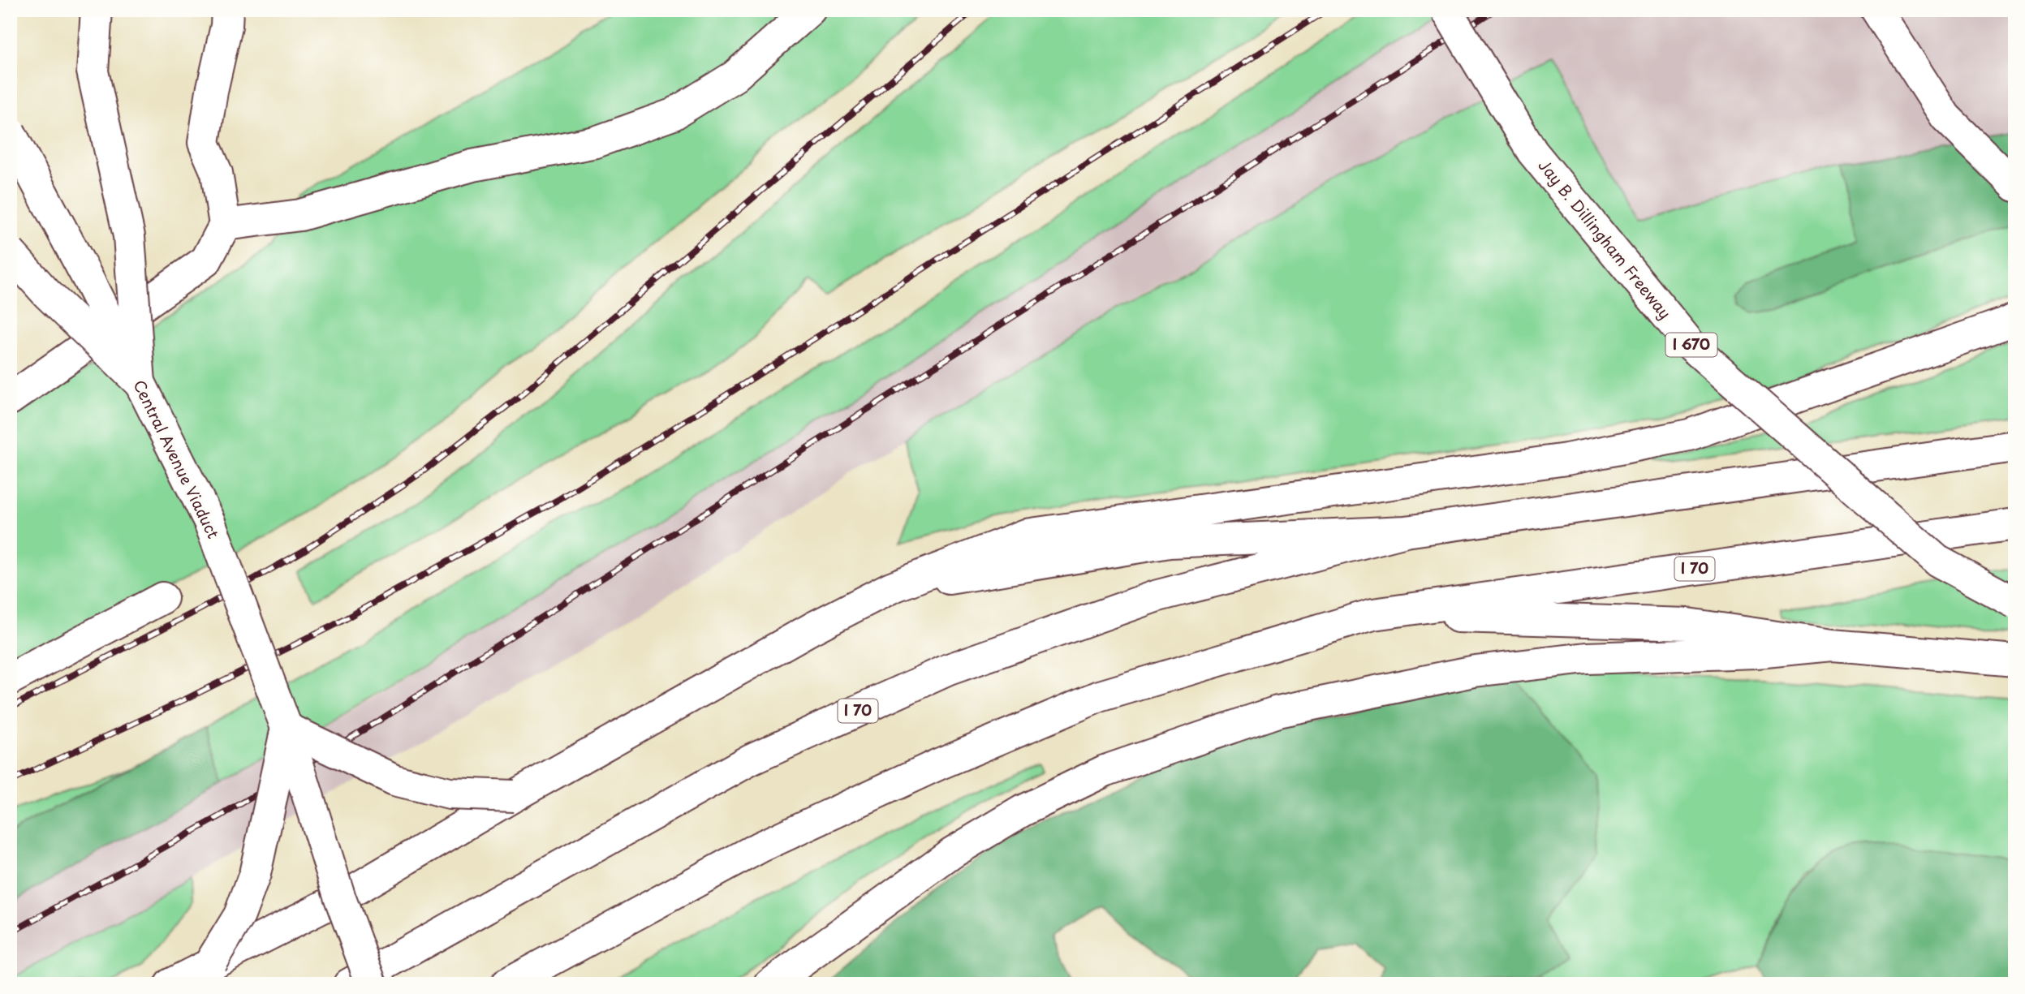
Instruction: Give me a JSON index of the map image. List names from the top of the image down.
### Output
{
  "streets": {
    "main road": [
      "Jay B. Dillingham Freeway",
      "I 670",
      "Central Avenue Viaduct",
      "I 70"
    ]
  }
}
